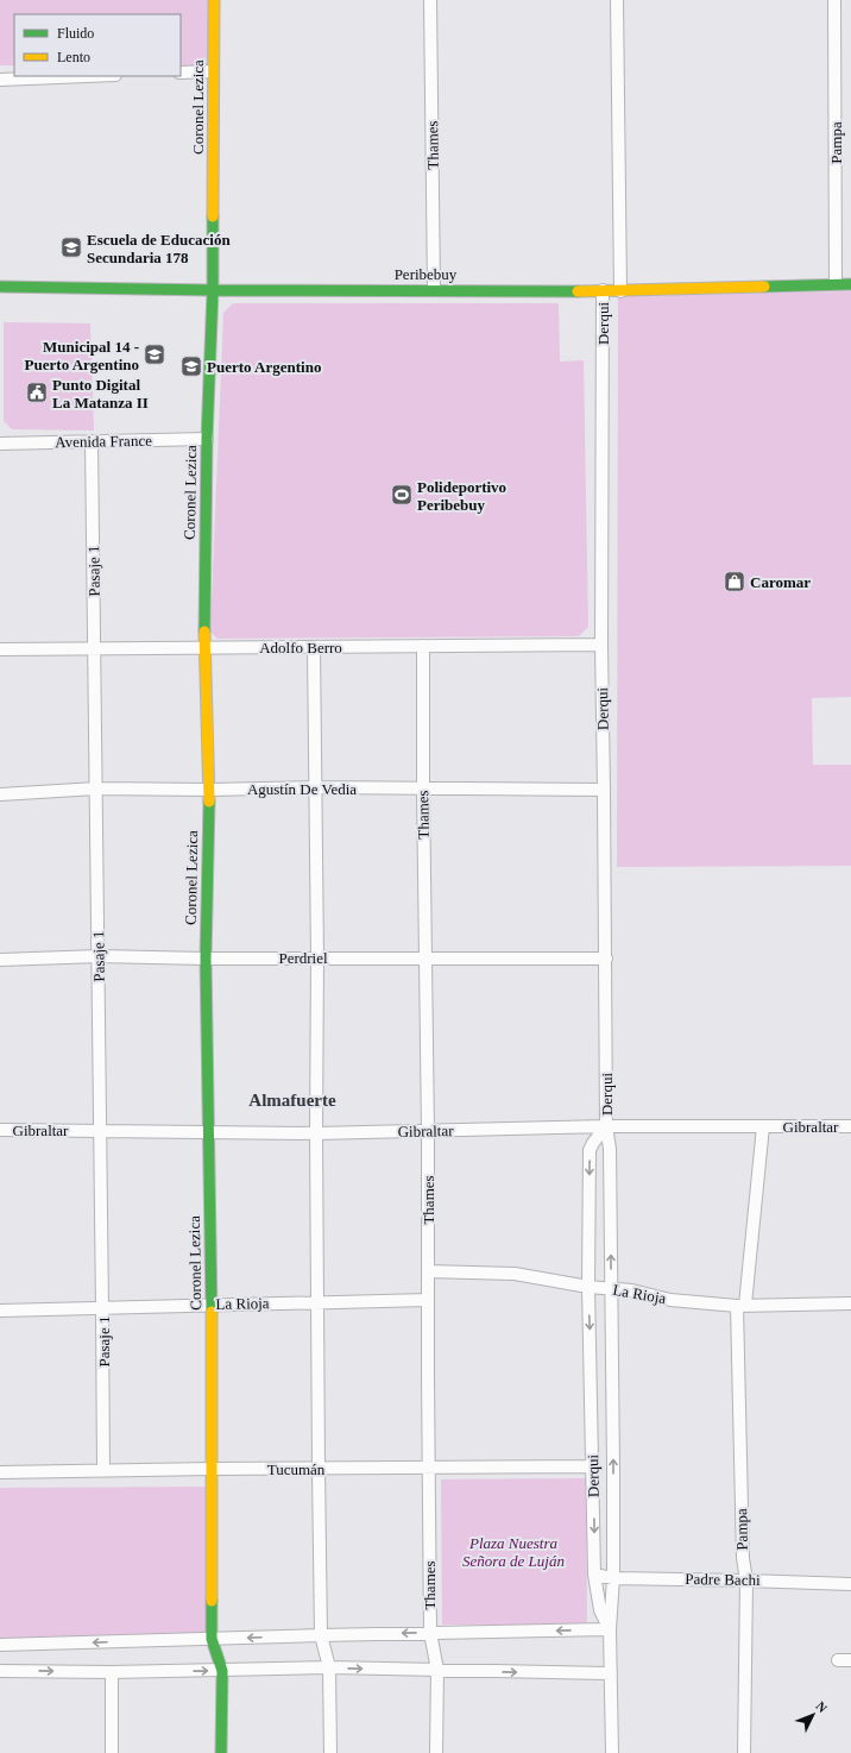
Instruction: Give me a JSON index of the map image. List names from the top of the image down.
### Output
{
  "streets": {
    "street": [
      "Coronel Lezica",
      "Pampa",
      "Thames",
      "Peribebuy",
      "Derqui",
      "Avenida France",
      "Pasaje 1",
      "Adolfo Berro",
      "Agustín De Vedia",
      "Perdriel",
      "Gibraltar",
      "La Rioja",
      "Tucumán",
      "Padre Bachi"
    ]
  },
  "crossings": [
    ["Coronel Lezica", "Peribebuy"],
    ["Coronel Lezica", "Avenida France"],
    ["Coronel Lezica", "Adolfo Berro"],
    ["Coronel Lezica", "Agustín De Vedia"],
    ["Coronel Lezica", "Perdriel"],
    ["Coronel Lezica", "Gibraltar"],
    ["Coronel Lezica", "La Rioja"],
    ["Coronel Lezica", "Tucumán"],
    ["Pampa", "Peribebuy"],
    ["Pampa", "Gibraltar"],
    ["Pampa", "La Rioja"],
    ["Pampa", "Padre Bachi"],
    ["Thames", "Peribebuy"],
    ["Thames", "Adolfo Berro"],
    ["Thames", "Agustín De Vedia"],
    ["Thames", "Perdriel"],
    ["Thames", "Gibraltar"],
    ["Thames", "La Rioja"],
    ["Thames", "Tucumán"],
    ["Peribebuy", "Derqui"],
    ["Derqui", "Adolfo Berro"],
    ["Derqui", "Agustín De Vedia"],
    ["Derqui", "Perdriel"],
    ["Derqui", "Gibraltar"],
    ["Derqui", "La Rioja"],
    ["Derqui", "Tucumán"],
    ["Derqui", "Padre Bachi"],
    ["Avenida France", "Pasaje 1"],
    ["Pasaje 1", "Adolfo Berro"],
    ["Pasaje 1", "Agustín De Vedia"],
    ["Pasaje 1", "Perdriel"],
    ["Pasaje 1", "Gibraltar"],
    ["Pasaje 1", "La Rioja"],
    ["Pasaje 1", "Tucumán"]
  ],
  "districts": ["Almafuerte"],
  "parks": ["Plaza Nuestra Señora de Luján"],
  "places": {
    "school or university": ["Escuela de Educación Secundaria 178", "Municipal 14 - Puerto Argentino", "Puerto Argentino"],
    "public building": ["Punto Digital La Matanza II"],
    "sports": ["Polideportivo Peribebuy"],
    "shop": ["Caromar"]
  },
  "legend": ["Fluido", "Lento"],
  "north": "top right"
}
